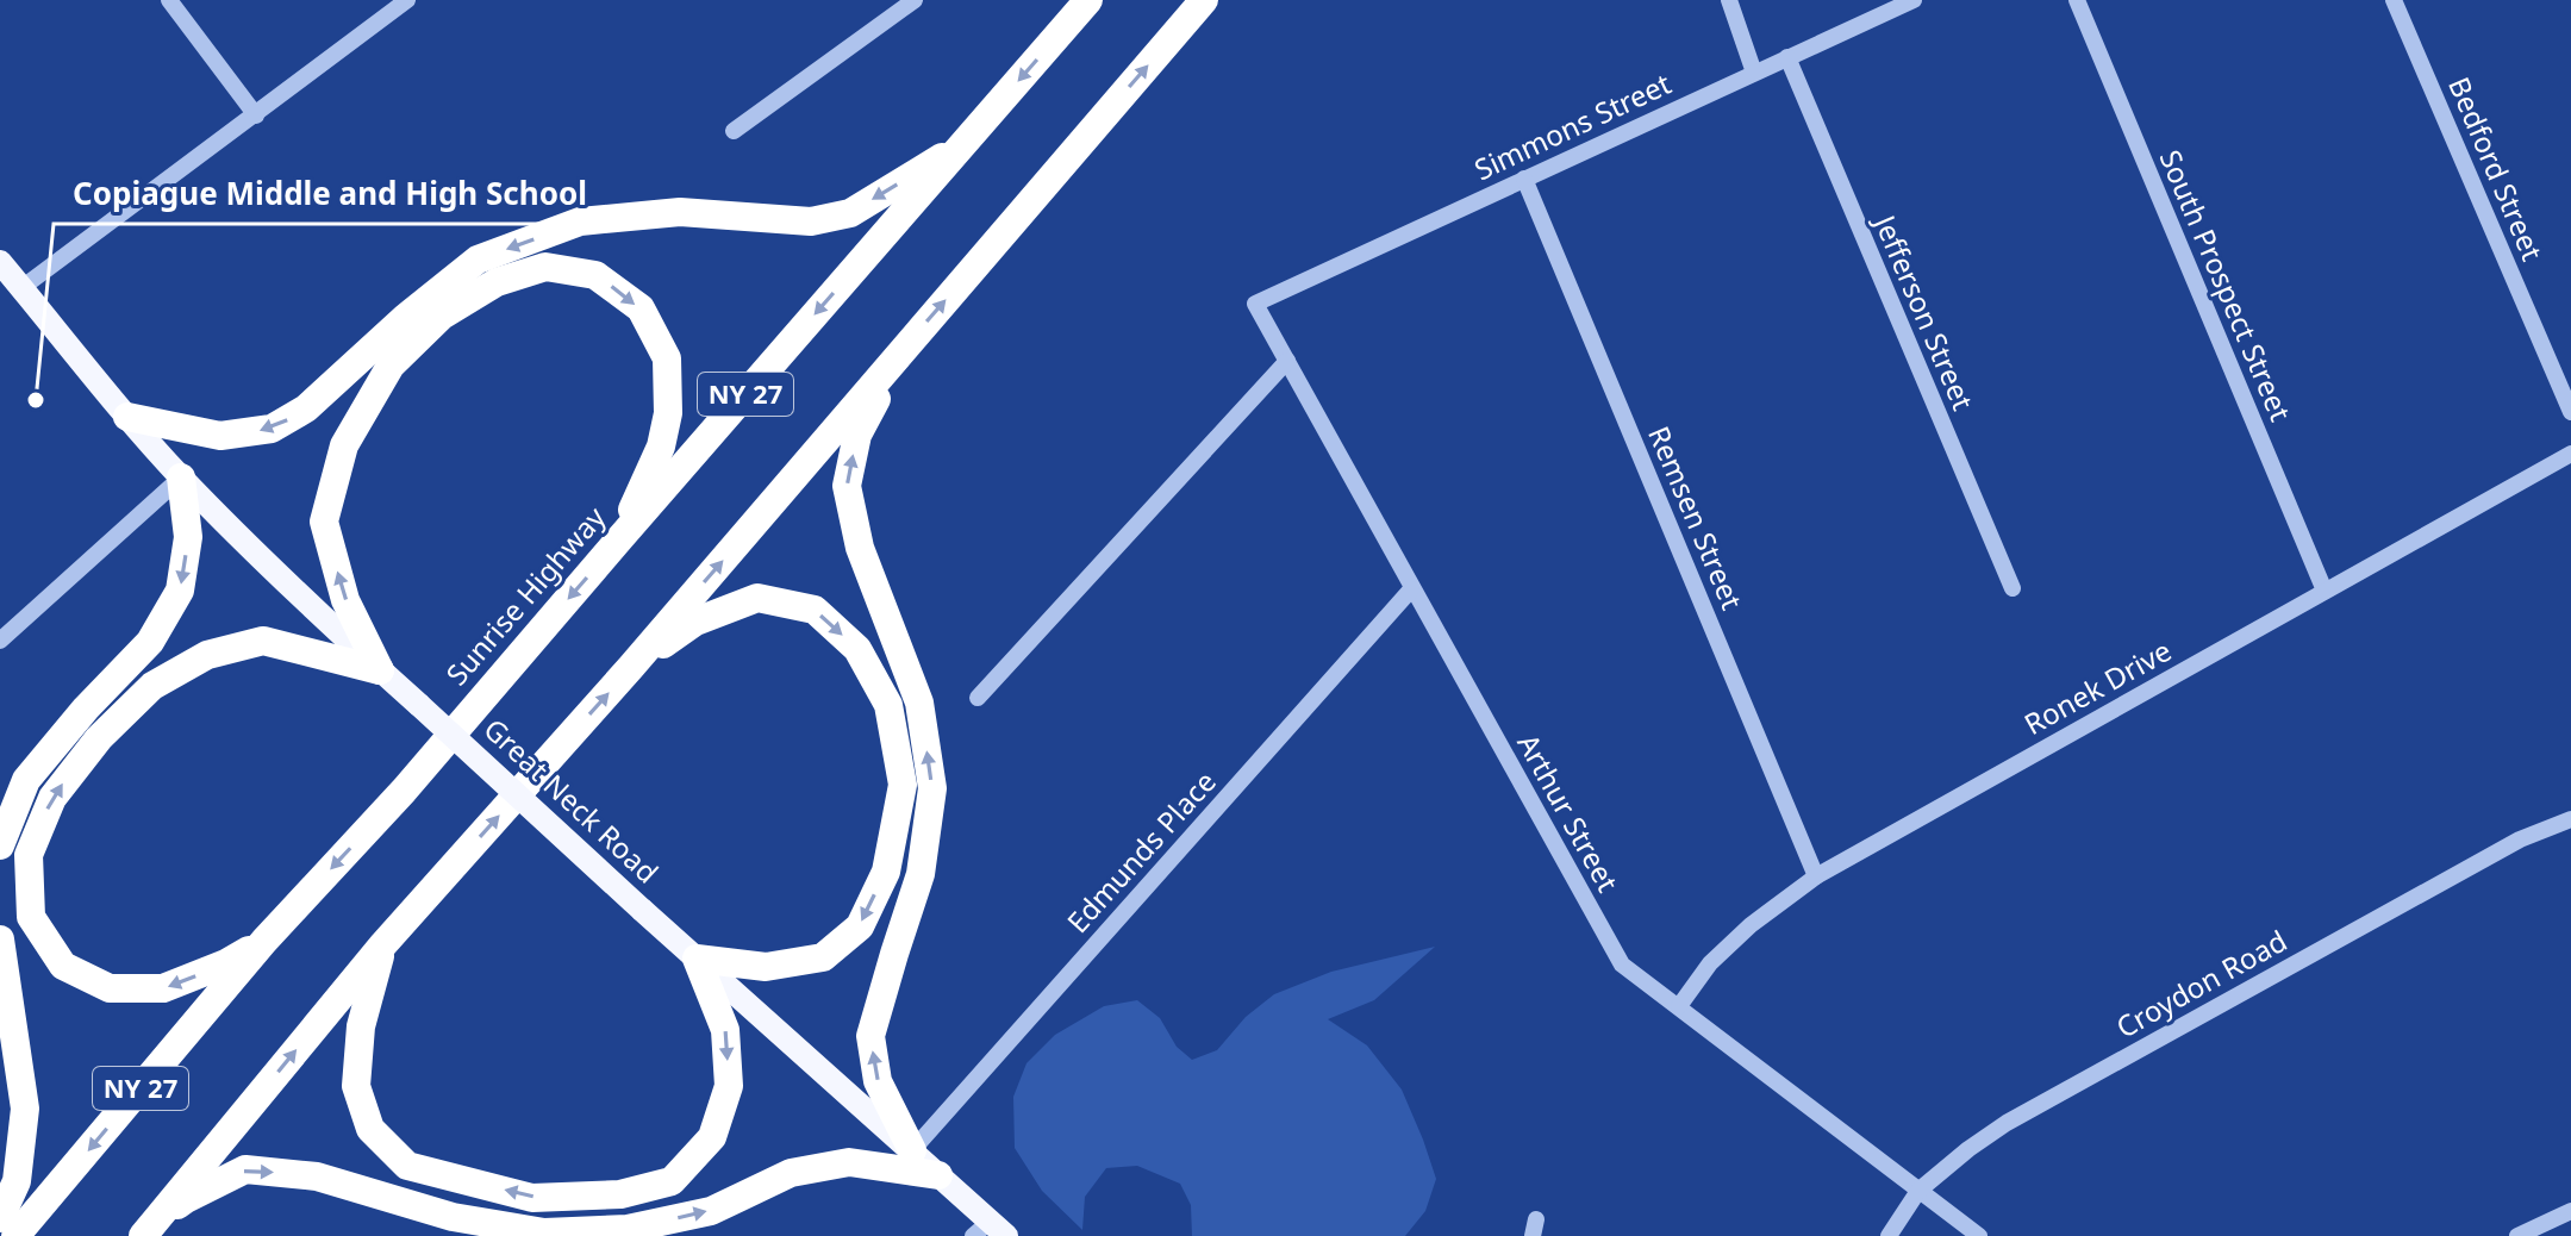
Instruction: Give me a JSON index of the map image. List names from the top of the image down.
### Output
{
  "streets": {
    "highway": ["NY 27", "Sunrise Highway"],
    "main road": ["Great Neck Road"],
    "street": [
      "Simmons Street",
      "Bedford Street",
      "South Prospect Street",
      "Jefferson Street",
      "Remsen Street",
      "Ronek Drive",
      "Arthur Street",
      "Edmunds Place",
      "Croydon Road"
    ]
  },
  "crossings": [
    ["Simmons Street", "Jefferson Street"],
    ["Simmons Street", "Remsen Street"],
    ["Simmons Street", "Arthur Street"],
    ["South Prospect Street", "Ronek Drive"],
    ["Remsen Street", "Ronek Drive"],
    ["Ronek Drive", "Arthur Street"],
    ["Great Neck Road", "Edmunds Place"],
    ["Arthur Street", "Edmunds Place"],
    ["Arthur Street", "Croydon Road"]
  ],
  "places": ["Copiague Middle and High School"]
}
